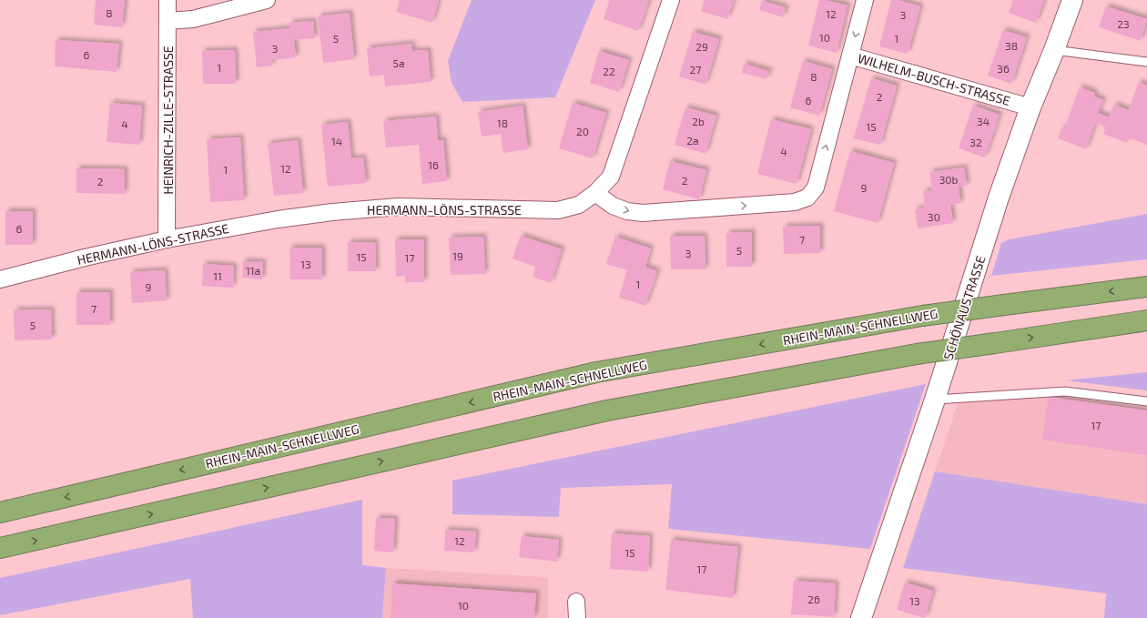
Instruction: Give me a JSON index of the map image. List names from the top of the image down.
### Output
{
  "streets": {
    "highway": ["RHEIN-MAIN-SCHNELLWEG"],
    "street": [
      "WILHELM-BUSCH-STRASSE",
      "HEINRICH-ZILLE-STRASSE",
      "HERMANN-LÖNS-STRASSE",
      "SCHÖNAUSTRASSE"
    ]
  },
  "crossings": [
    ["WILHELM-BUSCH-STRASSE", "SCHÖNAUSTRASSE"],
    ["HEINRICH-ZILLE-STRASSE", "HERMANN-LÖNS-STRASSE"]
  ],
  "house_numbers": [
    "8",
    "12",
    "3",
    "23",
    "10",
    "5",
    "1",
    "38",
    "29",
    "3",
    "6",
    "5a",
    "1",
    "36",
    "27",
    "22",
    "8",
    "2",
    "6",
    "2b",
    "34",
    "18",
    "4",
    "15",
    "20",
    "2a",
    "14",
    "32",
    "4",
    "16",
    "12",
    "1",
    "30b",
    "2",
    "2",
    "9",
    "30",
    "6",
    "7",
    "5",
    "3",
    "19",
    "15",
    "17",
    "13",
    "11a",
    "11",
    "1",
    "9",
    "7",
    "5",
    "17",
    "12",
    "15",
    "17",
    "26",
    "13",
    "10"
  ]
}
